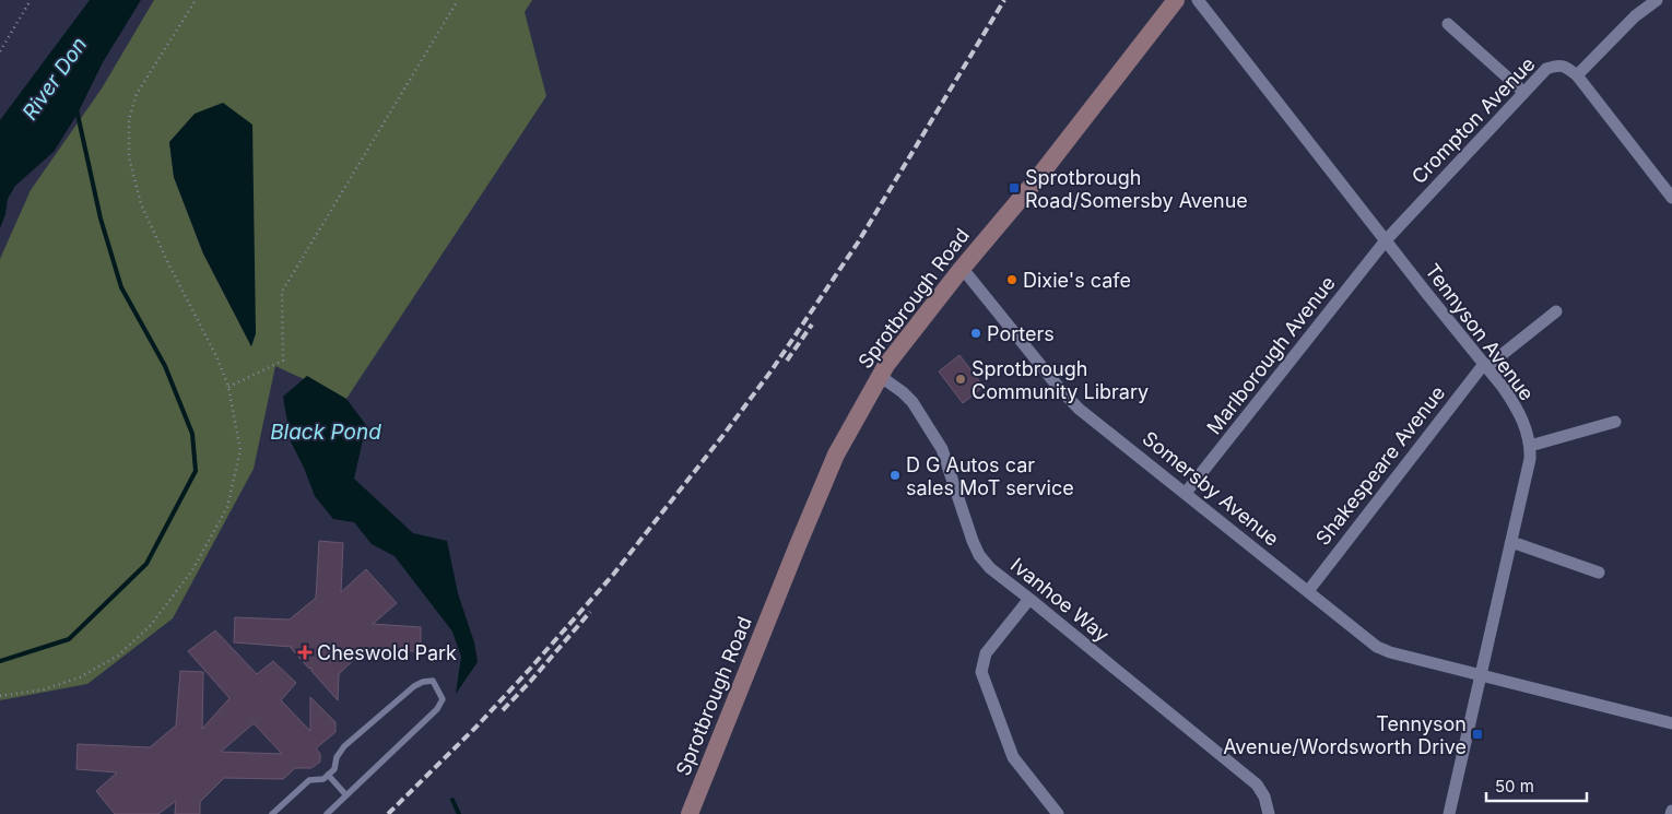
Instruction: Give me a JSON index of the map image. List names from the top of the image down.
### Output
{
  "streets": {
    "street": [
      "Crompton Avenue",
      "Sprotbrough Road",
      "Tennyson Avenue",
      "Marlborough Avenue",
      "Shakespeare Avenue",
      "Somersby Avenue",
      "Ivanhoe Way"
    ]
  },
  "crossings": [
    ["Crompton Avenue", "Tennyson Avenue"],
    ["Crompton Avenue", "Marlborough Avenue"],
    ["Sprotbrough Road", "Somersby Avenue"],
    ["Sprotbrough Road", "Ivanhoe Way"],
    ["Tennyson Avenue", "Marlborough Avenue"],
    ["Tennyson Avenue", "Shakespeare Avenue"],
    ["Tennyson Avenue", "Somersby Avenue"],
    ["Marlborough Avenue", "Somersby Avenue"],
    ["Shakespeare Avenue", "Somersby Avenue"]
  ],
  "water": ["River Don", "Black Pond"],
  "places": {
    "transit": ["Sprotbrough Road/Somersby Avenue", "Tennyson Avenue/Wordsworth Drive"],
    "other": [
      "Dixie's cafe",
      "Porters",
      "Sprotbrough Community Library",
      "D G Autos car sales MoT service"
    ],
    "health": ["Cheswold Park"]
  },
  "scale_bar": "50 m"
}
